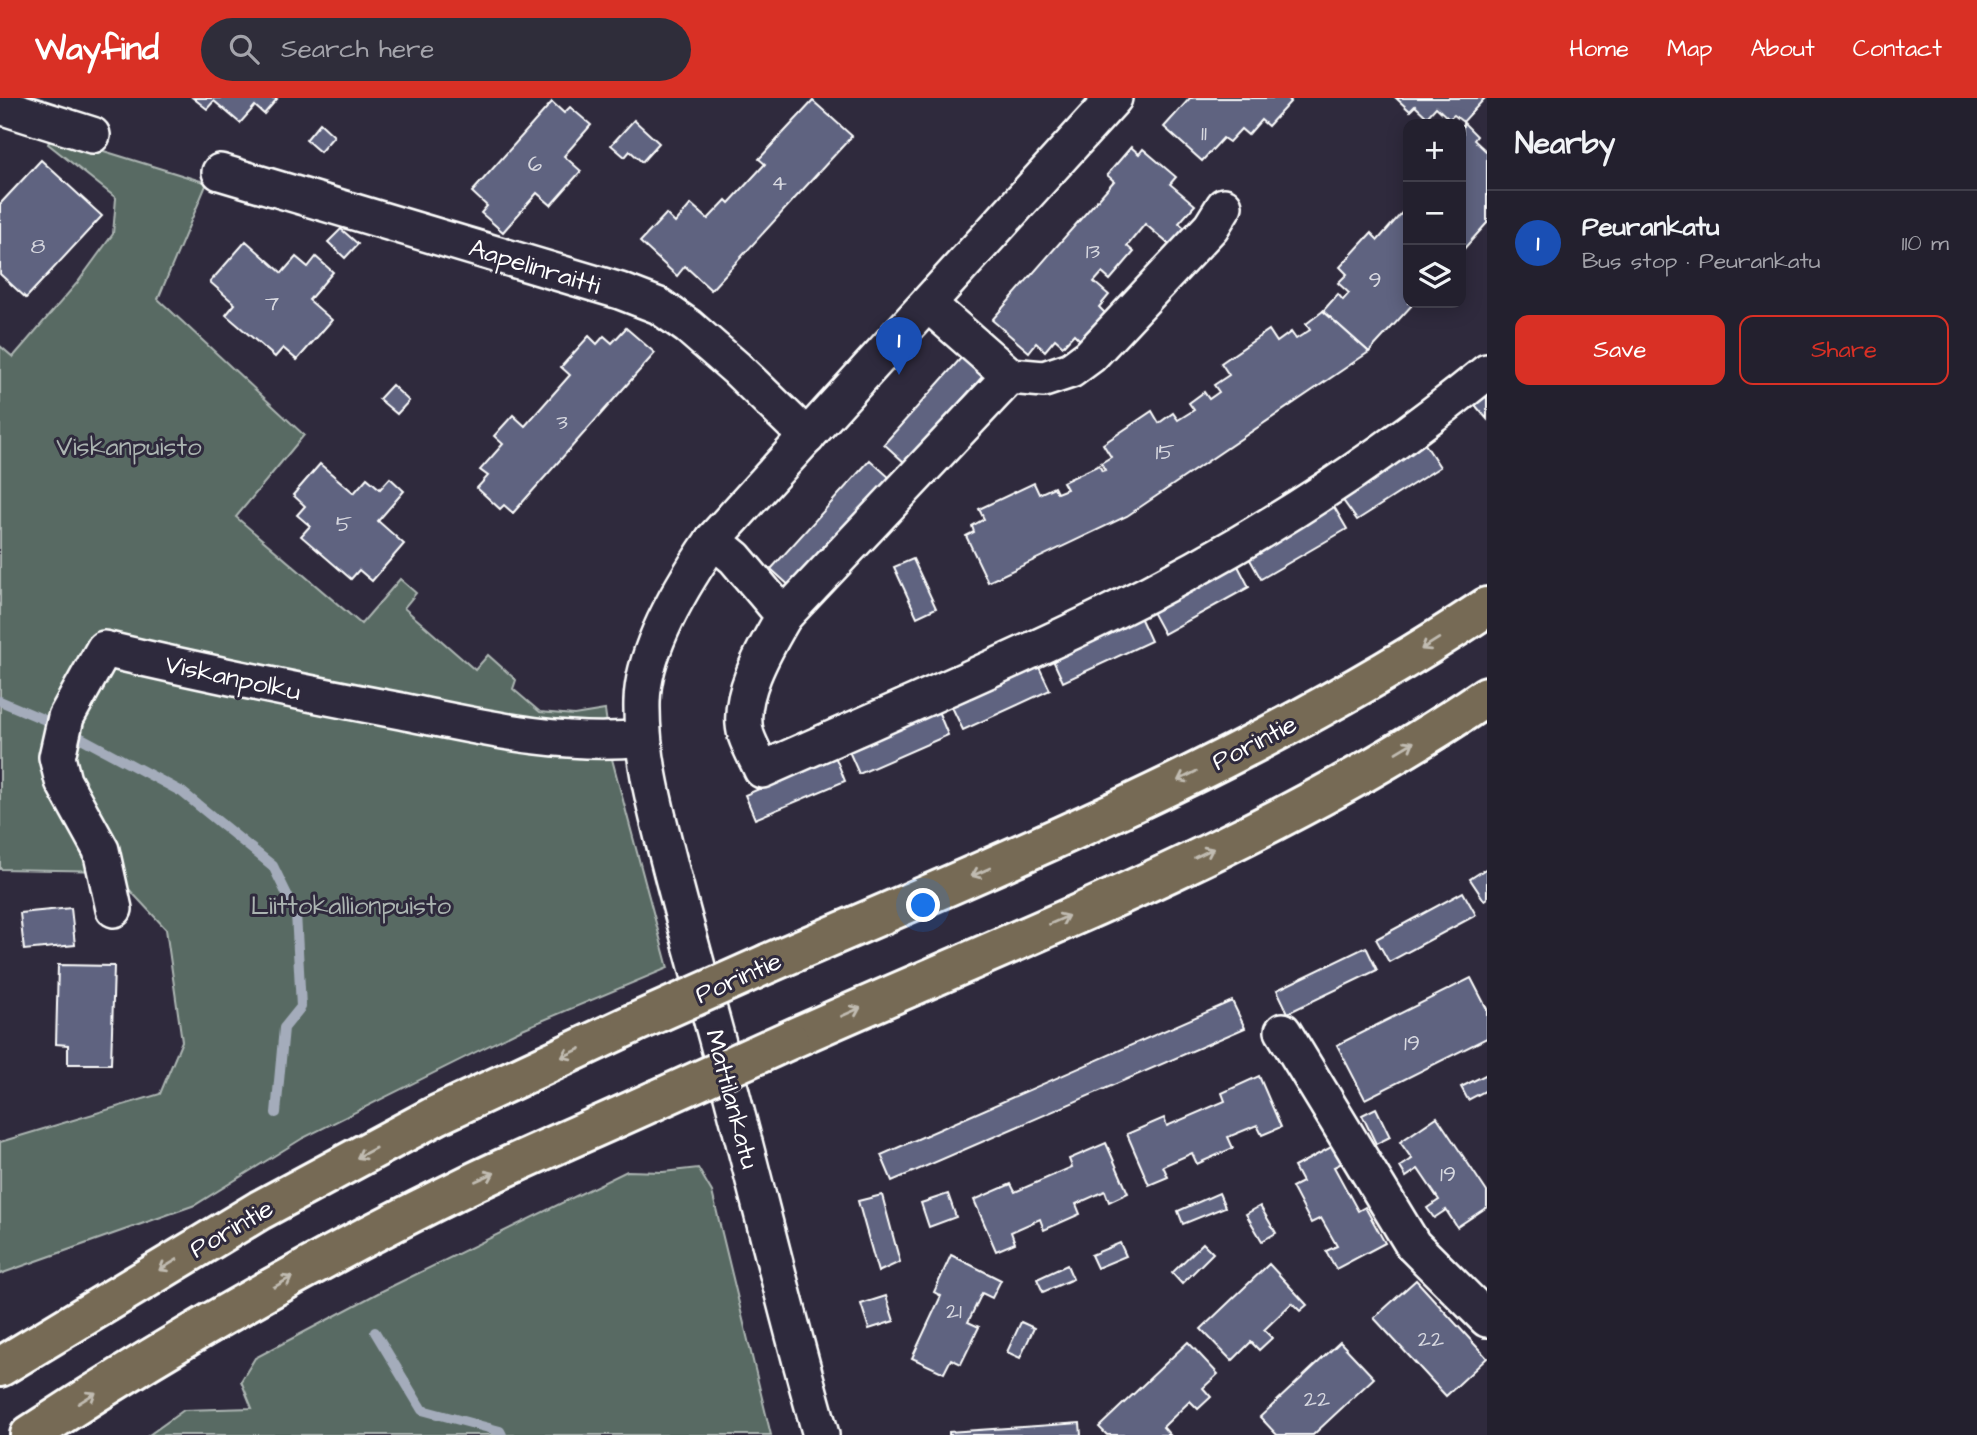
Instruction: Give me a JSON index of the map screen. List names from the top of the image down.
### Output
{
  "streets": {
    "highway": ["Porintie"],
    "street": ["Aapelinraitti", "Viskanpolku", "Mattilankatu"]
  },
  "crossings": [
    ["Aapelinraitti", "Mattilankatu"],
    ["Viskanpolku", "Mattilankatu"]
  ],
  "parks": ["Viskanpuisto", "Liittokallionpuisto"],
  "house_numbers": [
    "11",
    "6",
    "4",
    "8",
    "13",
    "9",
    "7",
    "3",
    "15",
    "5",
    "19",
    "19",
    "21",
    "22",
    "22"
  ],
  "page": {
    "header": "Wayfind",
    "search": "Search here",
    "nav": [
      "Home",
      "Map",
      "About",
      "Contact"
    ],
    "heading": "Nearby",
    "map_buttons": ["+", "−"],
    "list": [
      {
        "mark": "1",
        "name": "Peurankatu",
        "note": "Bus stop · Peurankatu",
        "value": "110 m"
      }
    ],
    "buttons": ["Save", "Share"],
    "pins": "1"
  }
}
